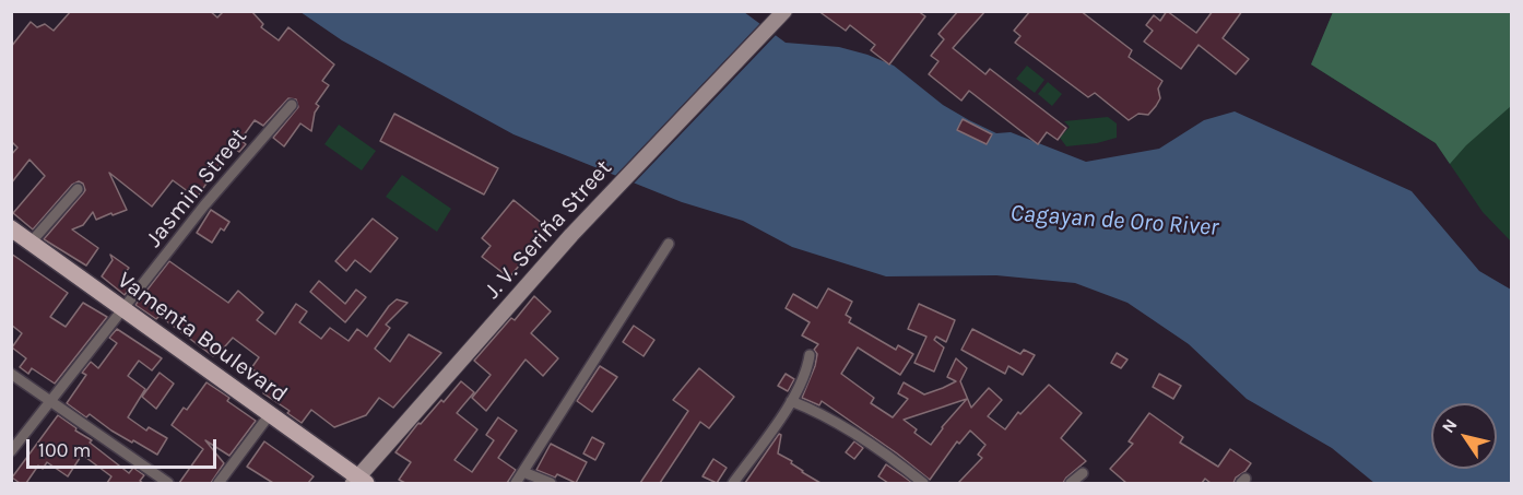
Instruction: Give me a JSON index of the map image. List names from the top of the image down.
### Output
{
  "streets": {
    "main road": ["J. V. Seriña Street", "Vamenta Boulevard"],
    "street": ["Jasmin Street"]
  },
  "crossings": [
    ["Jasmin Street", "Vamenta Boulevard"],
    ["J. V. Seriña Street", "Vamenta Boulevard"]
  ],
  "water": ["Cagayan de Oro River"],
  "scale_bar": "100 m",
  "north": "top left"
}
